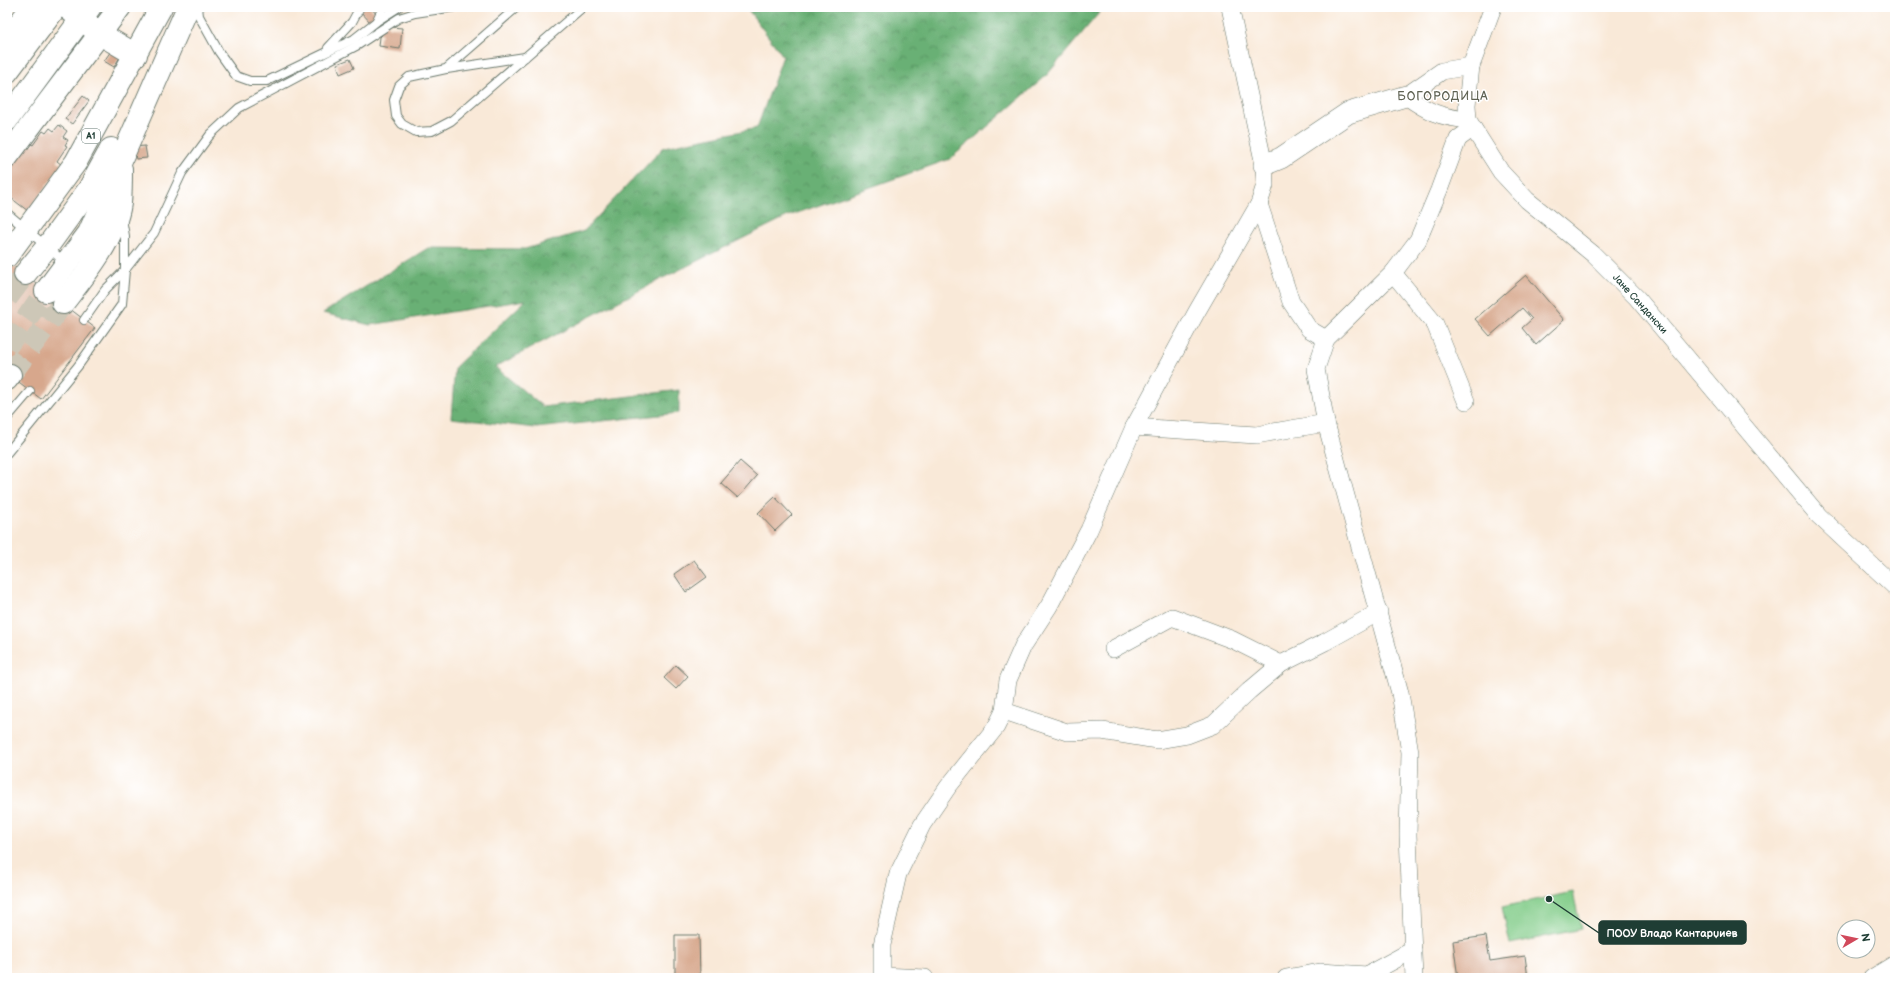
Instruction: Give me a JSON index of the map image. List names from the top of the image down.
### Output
{
  "streets": {
    "highway": ["A1"],
    "street": ["Јане Сандански"]
  },
  "districts": ["БОГОРОДИЦА"],
  "places": ["ПООУ Владо Кантарџиев"],
  "north": "right"
}
